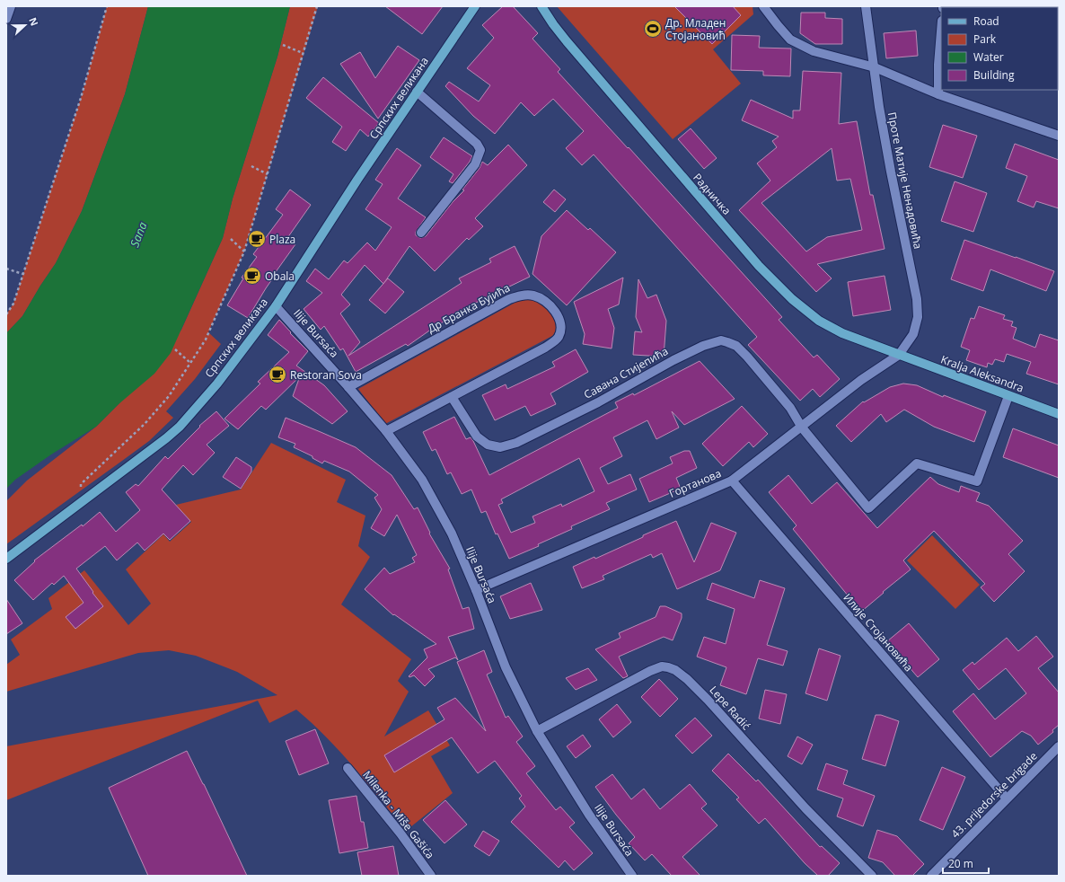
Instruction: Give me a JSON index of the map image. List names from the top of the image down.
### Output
{
  "streets": {
    "main road": ["Српских великана", "Радничка", "Kralja Aleksandra"],
    "street": [
      "Проте Матије Ненадовића",
      "Др Бранка Бујића",
      "Ilije Bursaća",
      "Савана Стијепића",
      "Гортанова",
      "Илије Стојановића",
      "Lepe Radić",
      "43. prijedorske brigade",
      "Milenka - Miše Gašića"
    ]
  },
  "crossings": [
    ["Српских великана", "Ilije Bursaća"],
    ["Проте Матије Ненадовића", "Радничка"],
    ["Проте Матије Ненадовића", "Kralja Aleksandra"],
    ["Проте Матије Ненадовића", "Гортанова"],
    ["Радничка", "Kralja Aleksandra"],
    ["Радничка", "Гортанова"],
    ["Др Бранка Бујића", "Ilije Bursaća"],
    ["Др Бранка Бујића", "Савана Стијепића"],
    ["Ilije Bursaća", "Гортанова"],
    ["Ilije Bursaća", "Lepe Radić"],
    ["Савана Стијепића", "Kralja Aleksandra"],
    ["Савана Стијепића", "Гортанова"],
    ["Kralja Aleksandra", "Гортанова"],
    ["Гортанова", "Илије Стојановића"],
    ["Илије Стојановића", "43. prijedorske brigade"]
  ],
  "water": ["Sana"],
  "places": {
    "sports": ["Др. Младен Стојановић"],
    "cafe": ["Plaza", "Obala", "Restoran Sova"]
  },
  "legend": [
    "Road",
    "Park",
    "Water",
    "Building"
  ],
  "scale_bar": "20 m",
  "north": "right"
}
